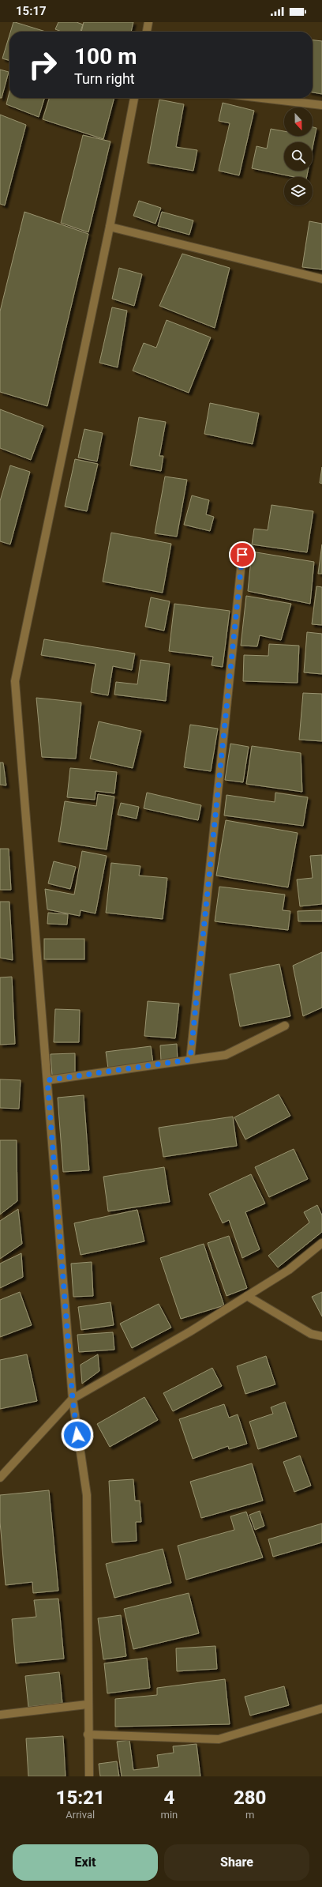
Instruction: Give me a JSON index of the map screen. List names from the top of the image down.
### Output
{
  "north": "bottom",
  "page": {
    "status": "15:17",
    "turn": ["100 m", "Turn right"],
    "eta": [
      "15:21",
      "Arrival",
      "4",
      "min",
      "280",
      "m"
    ],
    "buttons": ["Exit", "Share"]
  }
}
